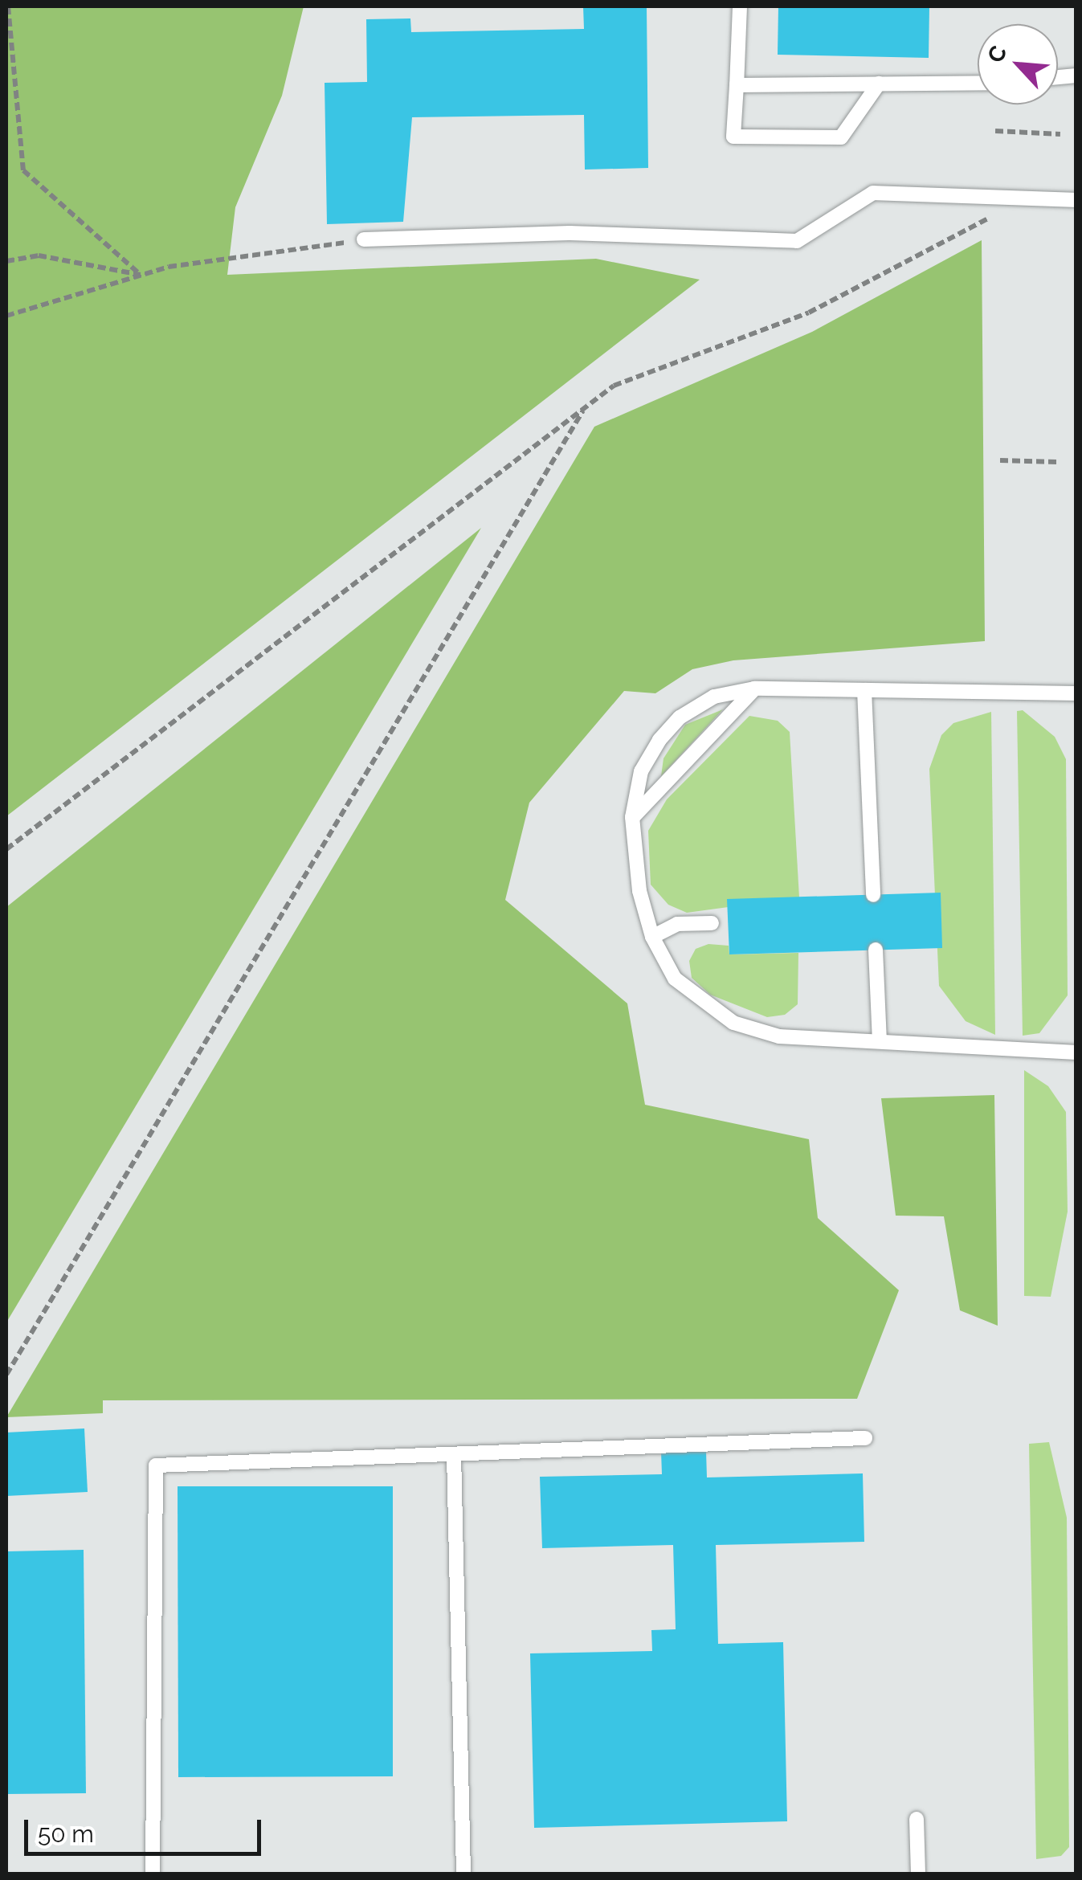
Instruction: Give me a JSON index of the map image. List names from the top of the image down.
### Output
{
  "scale_bar": "50 m",
  "north": "top left"
}
